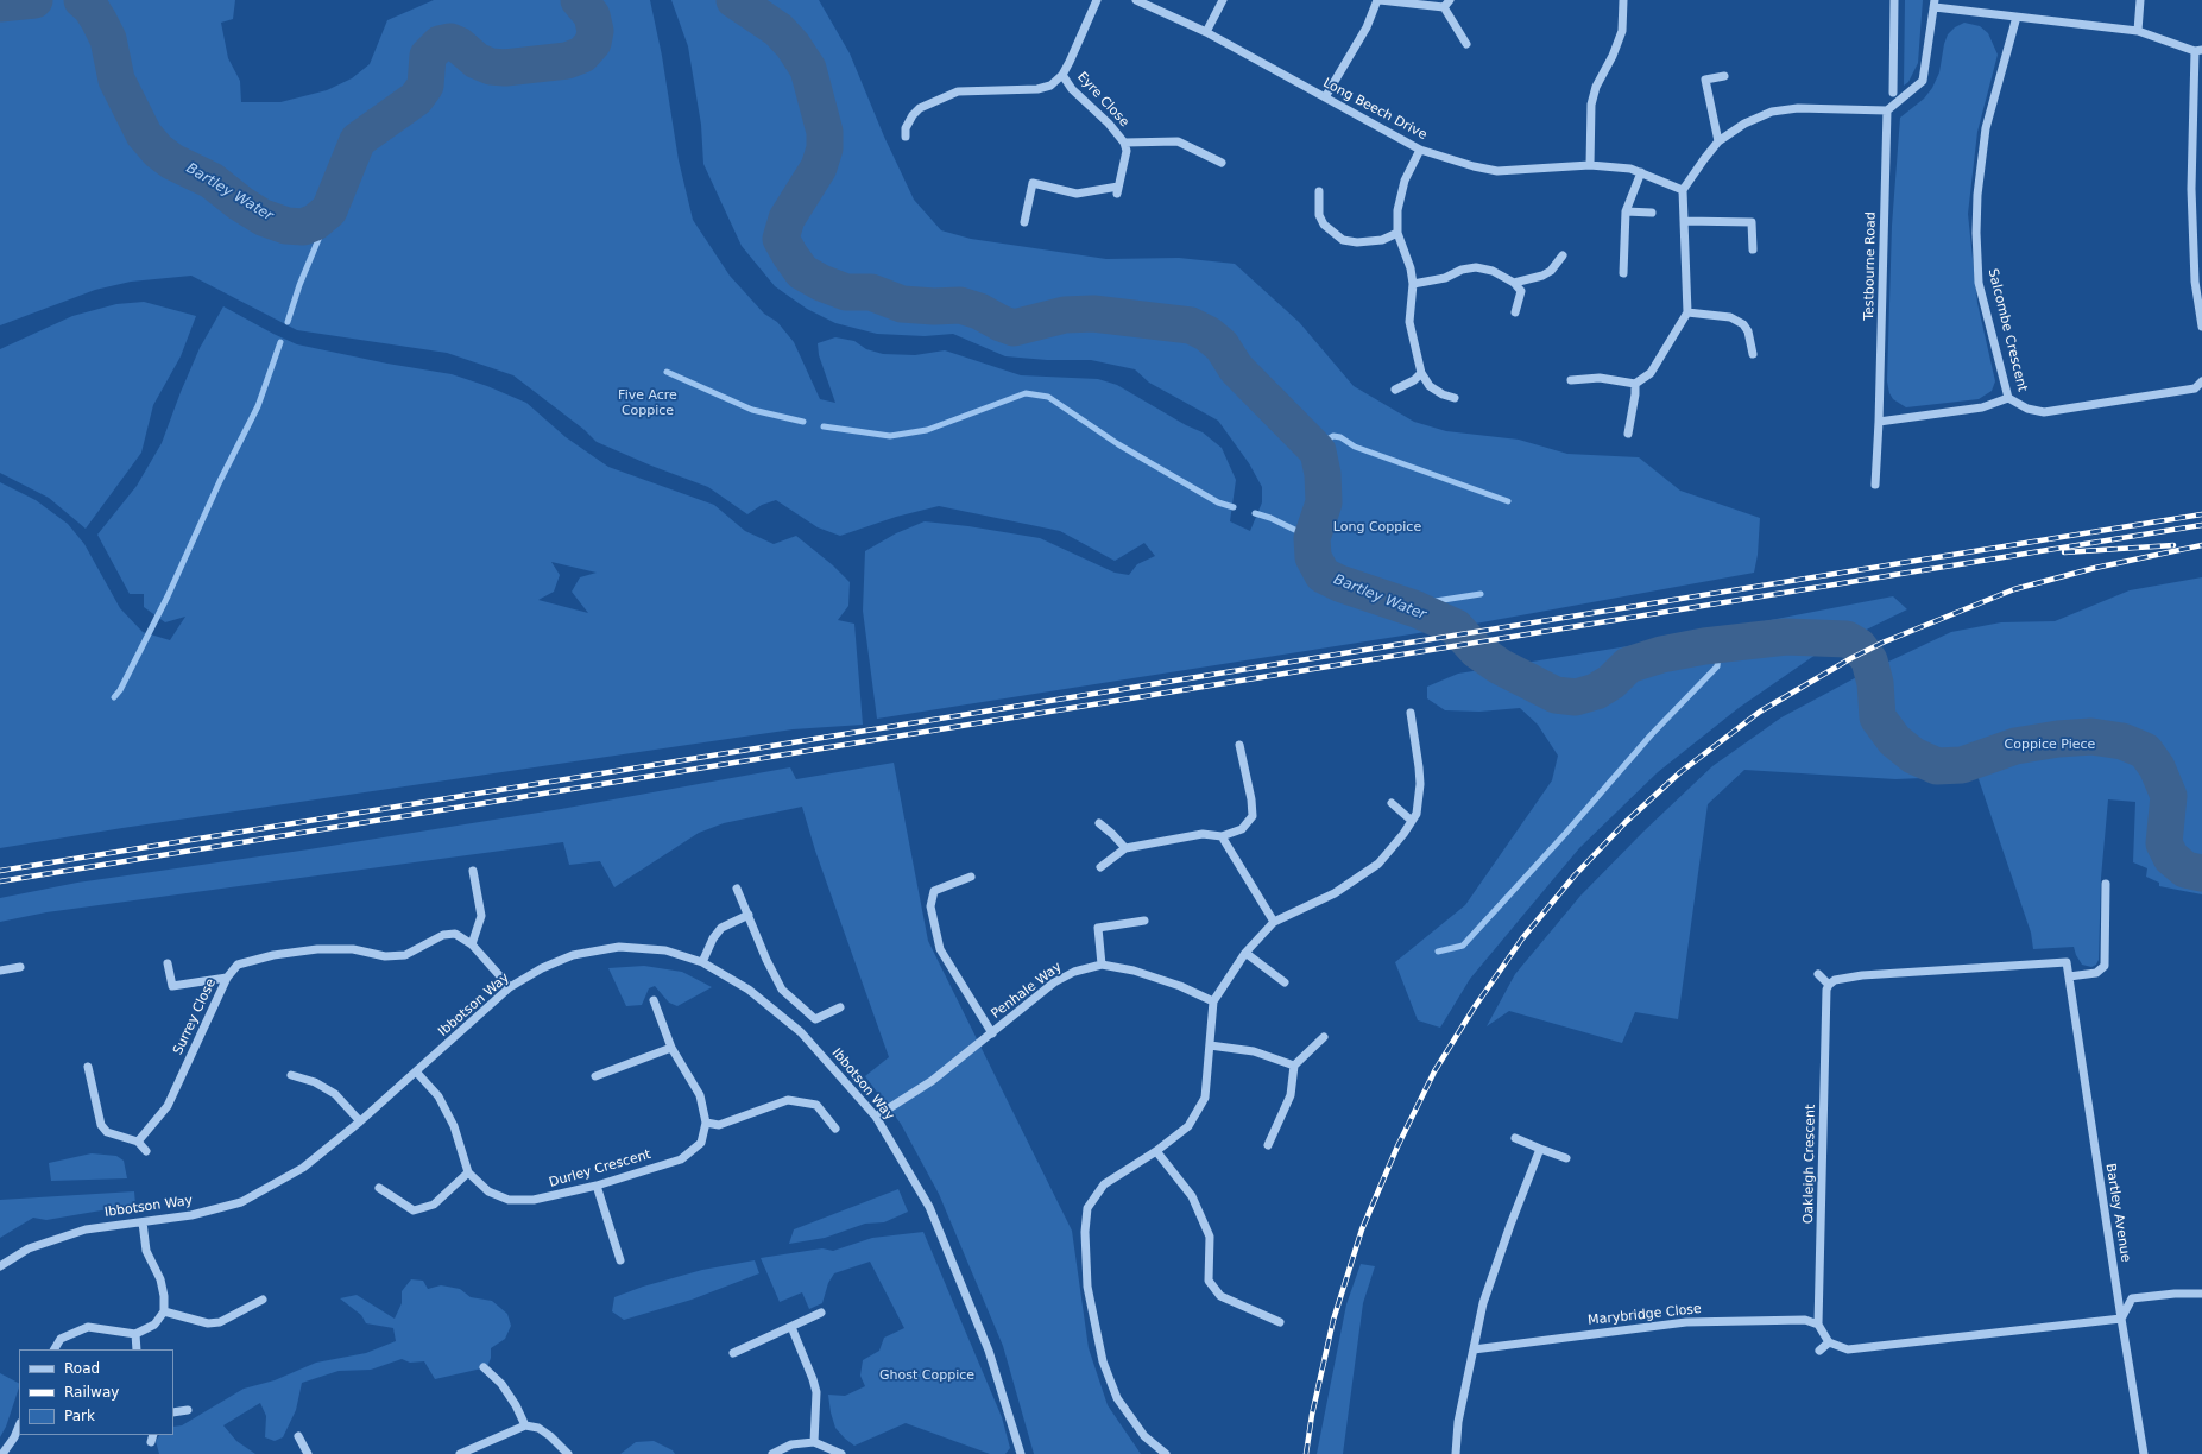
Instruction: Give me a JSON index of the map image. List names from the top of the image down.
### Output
{
  "streets": {
    "street": [
      "Eyre Close",
      "Long Beech Drive",
      "Testbourne Road",
      "Salcombe Crescent",
      "Penhale Way",
      "Ibbotson Way",
      "Surrey Close",
      "Oakleigh Crescent",
      "Durley Crescent",
      "Bartley Avenue",
      "Marybridge Close"
    ]
  },
  "crossings": [
    ["Penhale Way", "Ibbotson Way"],
    ["Ibbotson Way", "Surrey Close"],
    ["Ibbotson Way", "Durley Crescent"],
    ["Oakleigh Crescent", "Bartley Avenue"],
    ["Oakleigh Crescent", "Marybridge Close"]
  ],
  "water": ["Bartley Water"],
  "parks": [
    "Five Acre Coppice",
    "Long Coppice",
    "Coppice Piece",
    "Ghost Coppice"
  ],
  "legend": ["Road", "Railway", "Park"]
}
